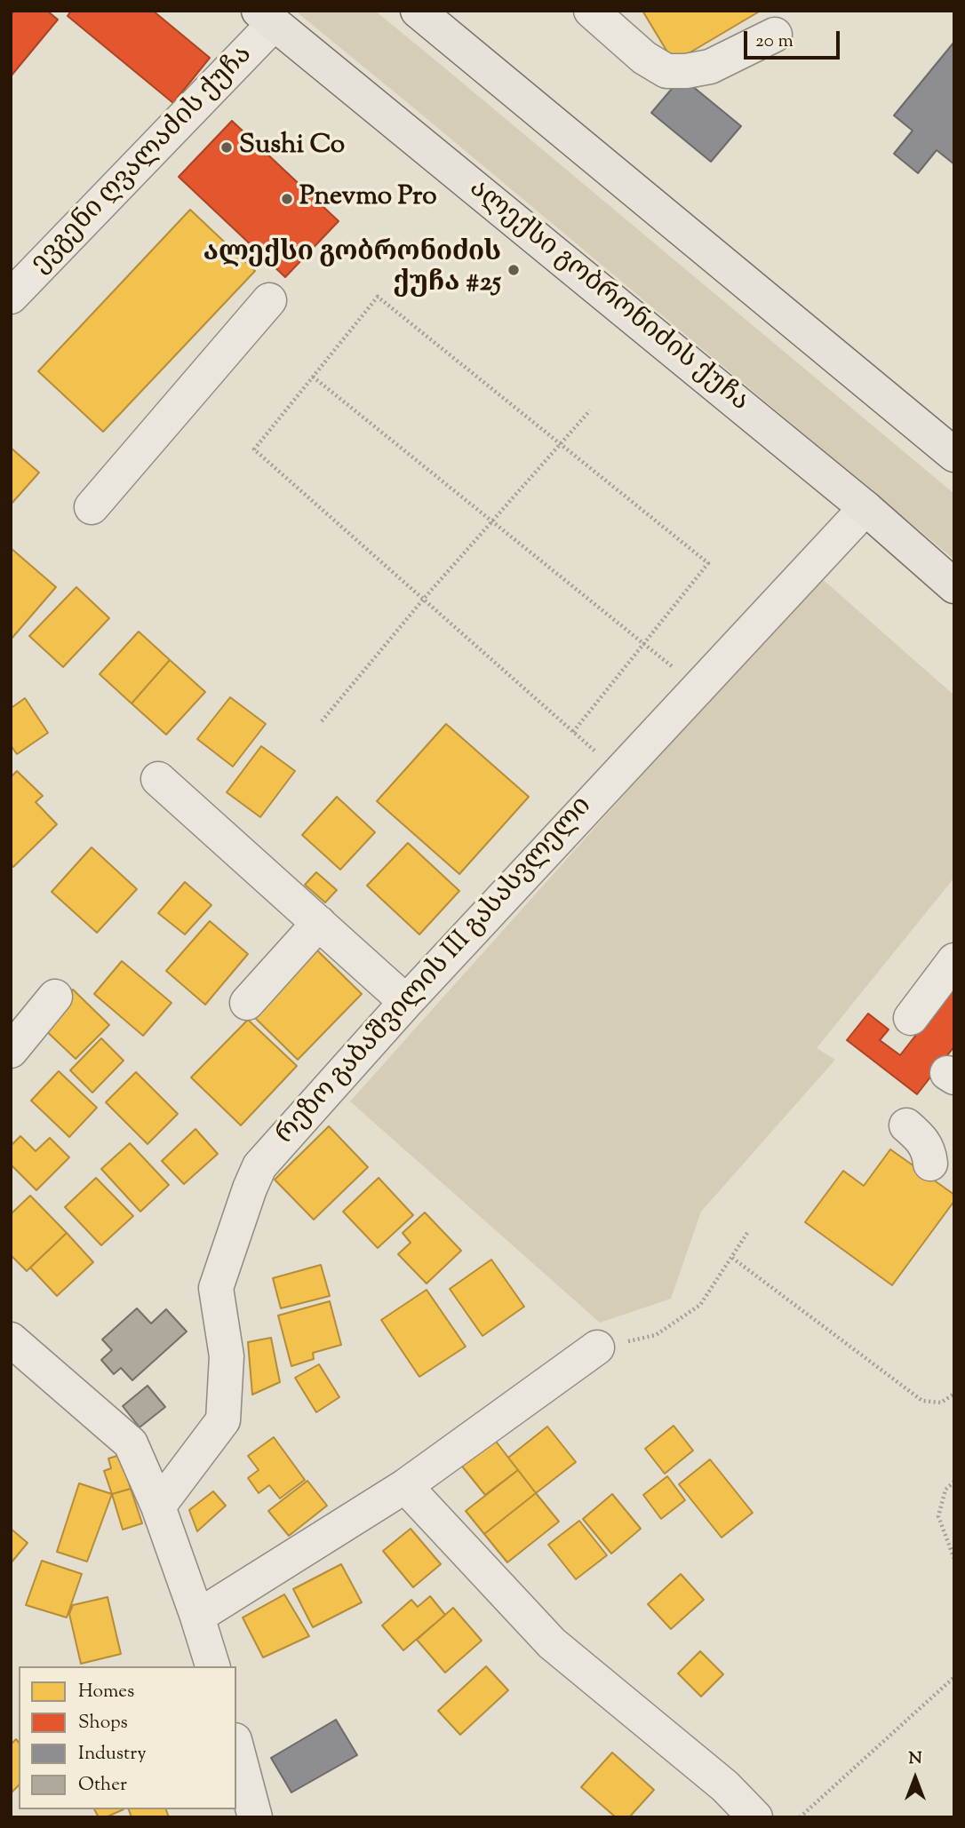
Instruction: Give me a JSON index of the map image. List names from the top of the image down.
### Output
{
  "streets": {
    "main road": ["ალექსი გობრონიძის ქუჩა"],
    "street": ["ევგენი ღვალაძის ქუჩა", "რეზო გაბაშვილის III გასასვლელი"]
  },
  "crossings": [
    ["ევგენი ღვალაძის ქუჩა", "ალექსი გობრონიძის ქუჩა"],
    ["ალექსი გობრონიძის ქუჩა", "რეზო გაბაშვილის III გასასვლელი"]
  ],
  "places": ["Sushi Co", "Pnevmo Pro", "ალექსი გობრონიძის ქუჩა #25"],
  "legend": [
    "Homes",
    "Shops",
    "Industry",
    "Other"
  ],
  "scale_bar": "20 m",
  "north": "top"
}
